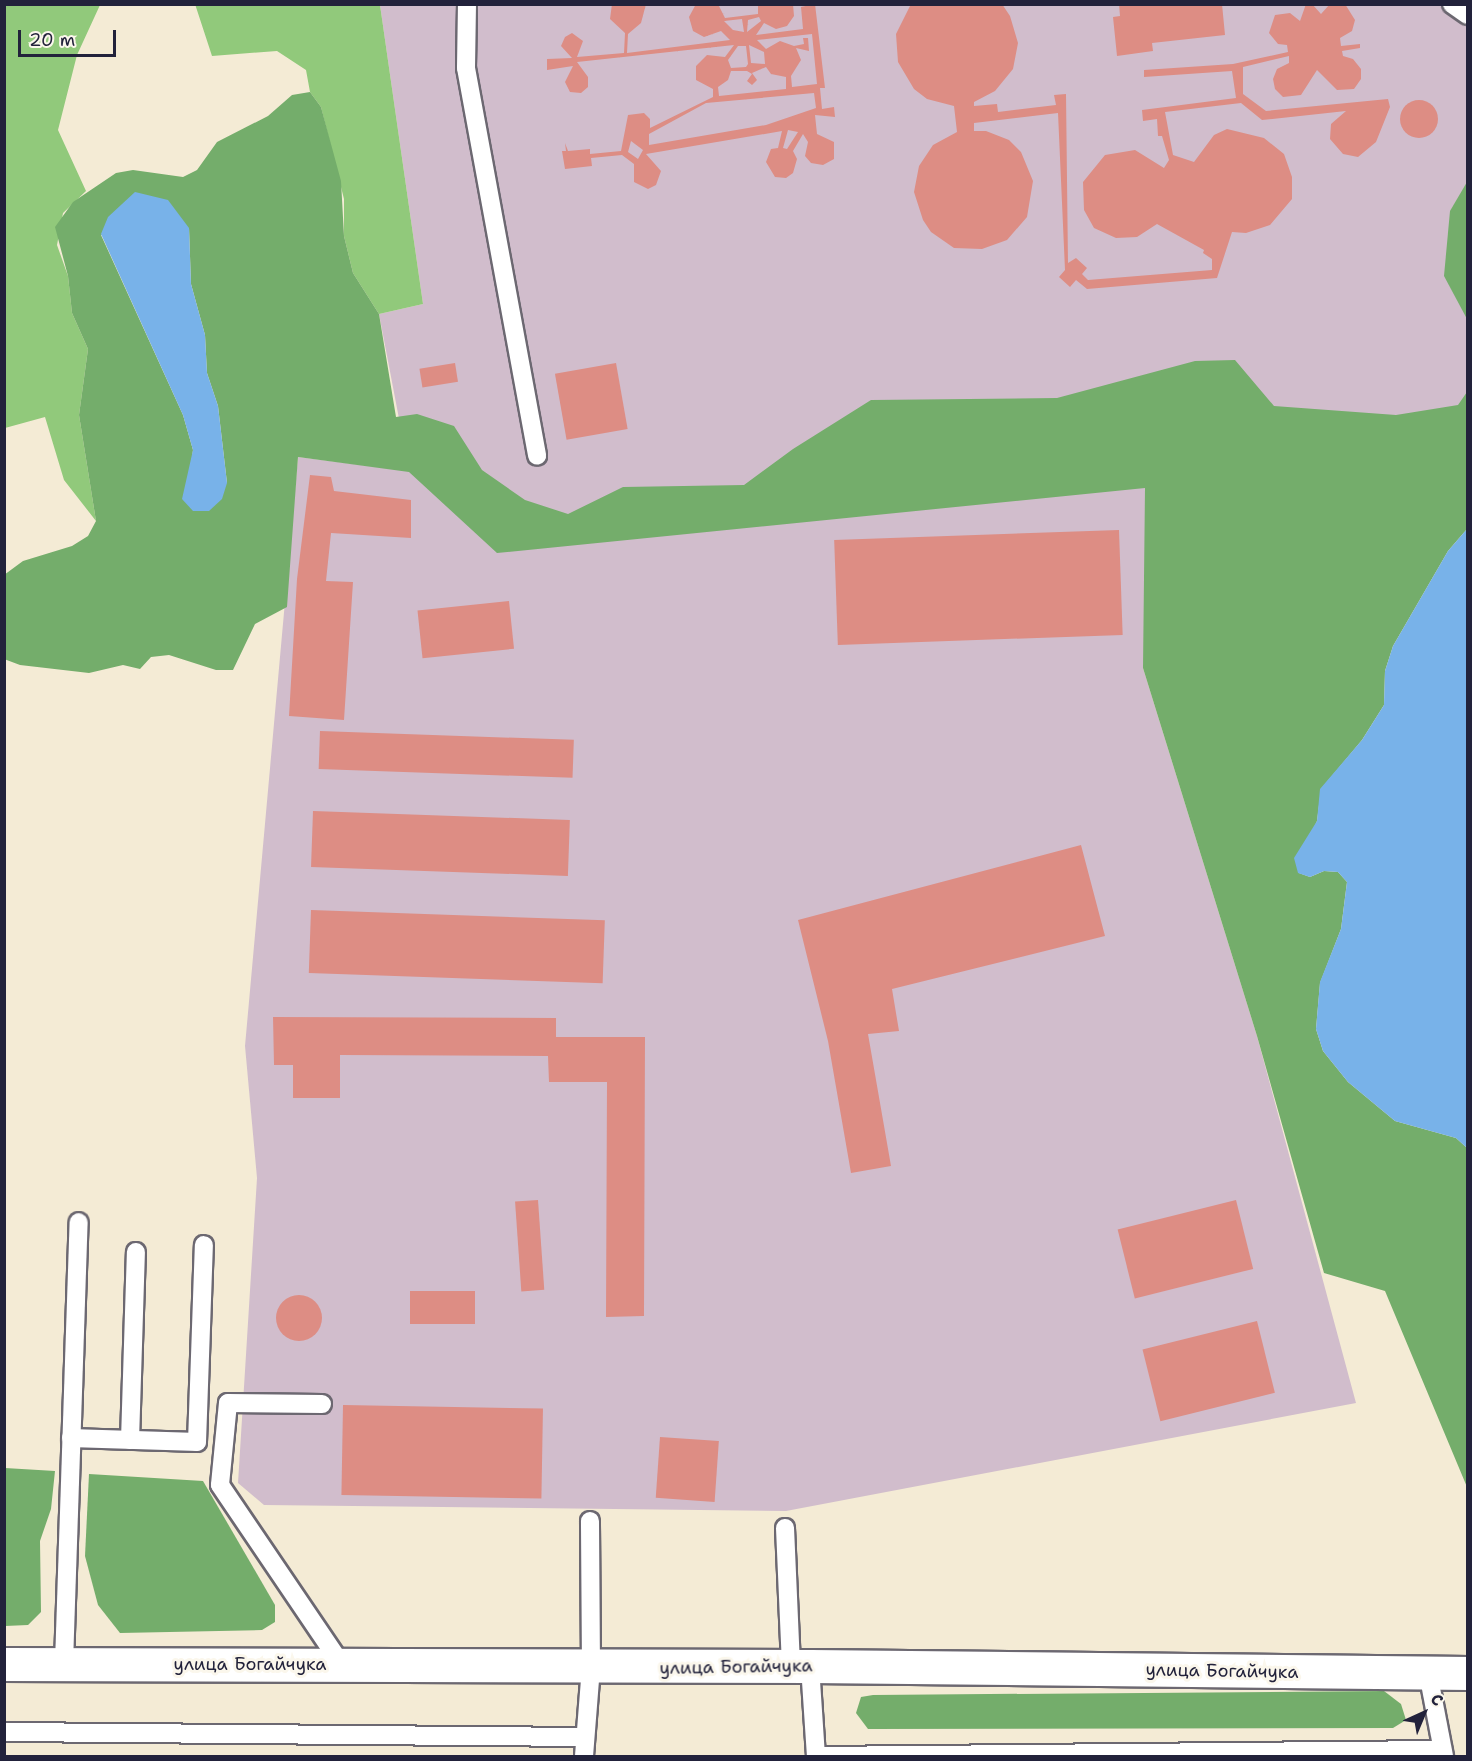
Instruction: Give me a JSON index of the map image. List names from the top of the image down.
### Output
{
  "streets": {
    "street": ["улица Богайчука"]
  },
  "scale_bar": "20 m",
  "north": "top right"
}
